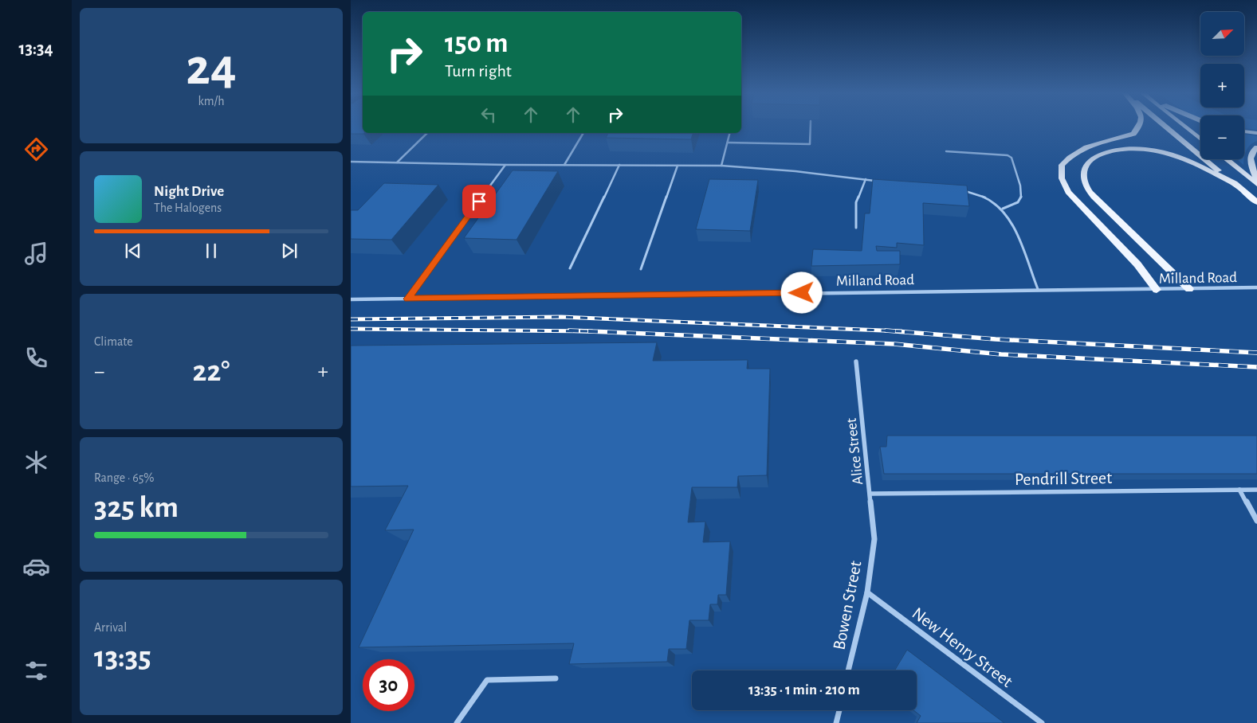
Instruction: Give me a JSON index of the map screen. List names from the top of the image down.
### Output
{
  "streets": {
    "street": [
      "Milland Road",
      "Alice Street",
      "Pendrill Street",
      "Bowen Street",
      "New Henry Street"
    ]
  },
  "crossings": [
    ["Alice Street", "Pendrill Street"],
    ["Alice Street", "Bowen Street"],
    ["Bowen Street", "New Henry Street"]
  ],
  "north": "top right",
  "page": {
    "tabs": "13:34",
    "tile": [
      ["24", "km/h"],
      "Climate",
      ["Range · 65%", "325 km"],
      ["Arrival", "13:35"]
    ],
    "map_buttons": ["+", "−"],
    "turn": ["150 m", "Turn right"],
    "song": ["Night Drive", "The Halogens"],
    "heat": ["−", "22°", "+"],
    "limit": "30",
    "trip": "13:35 · 1 min · 210 m"
  }
}
